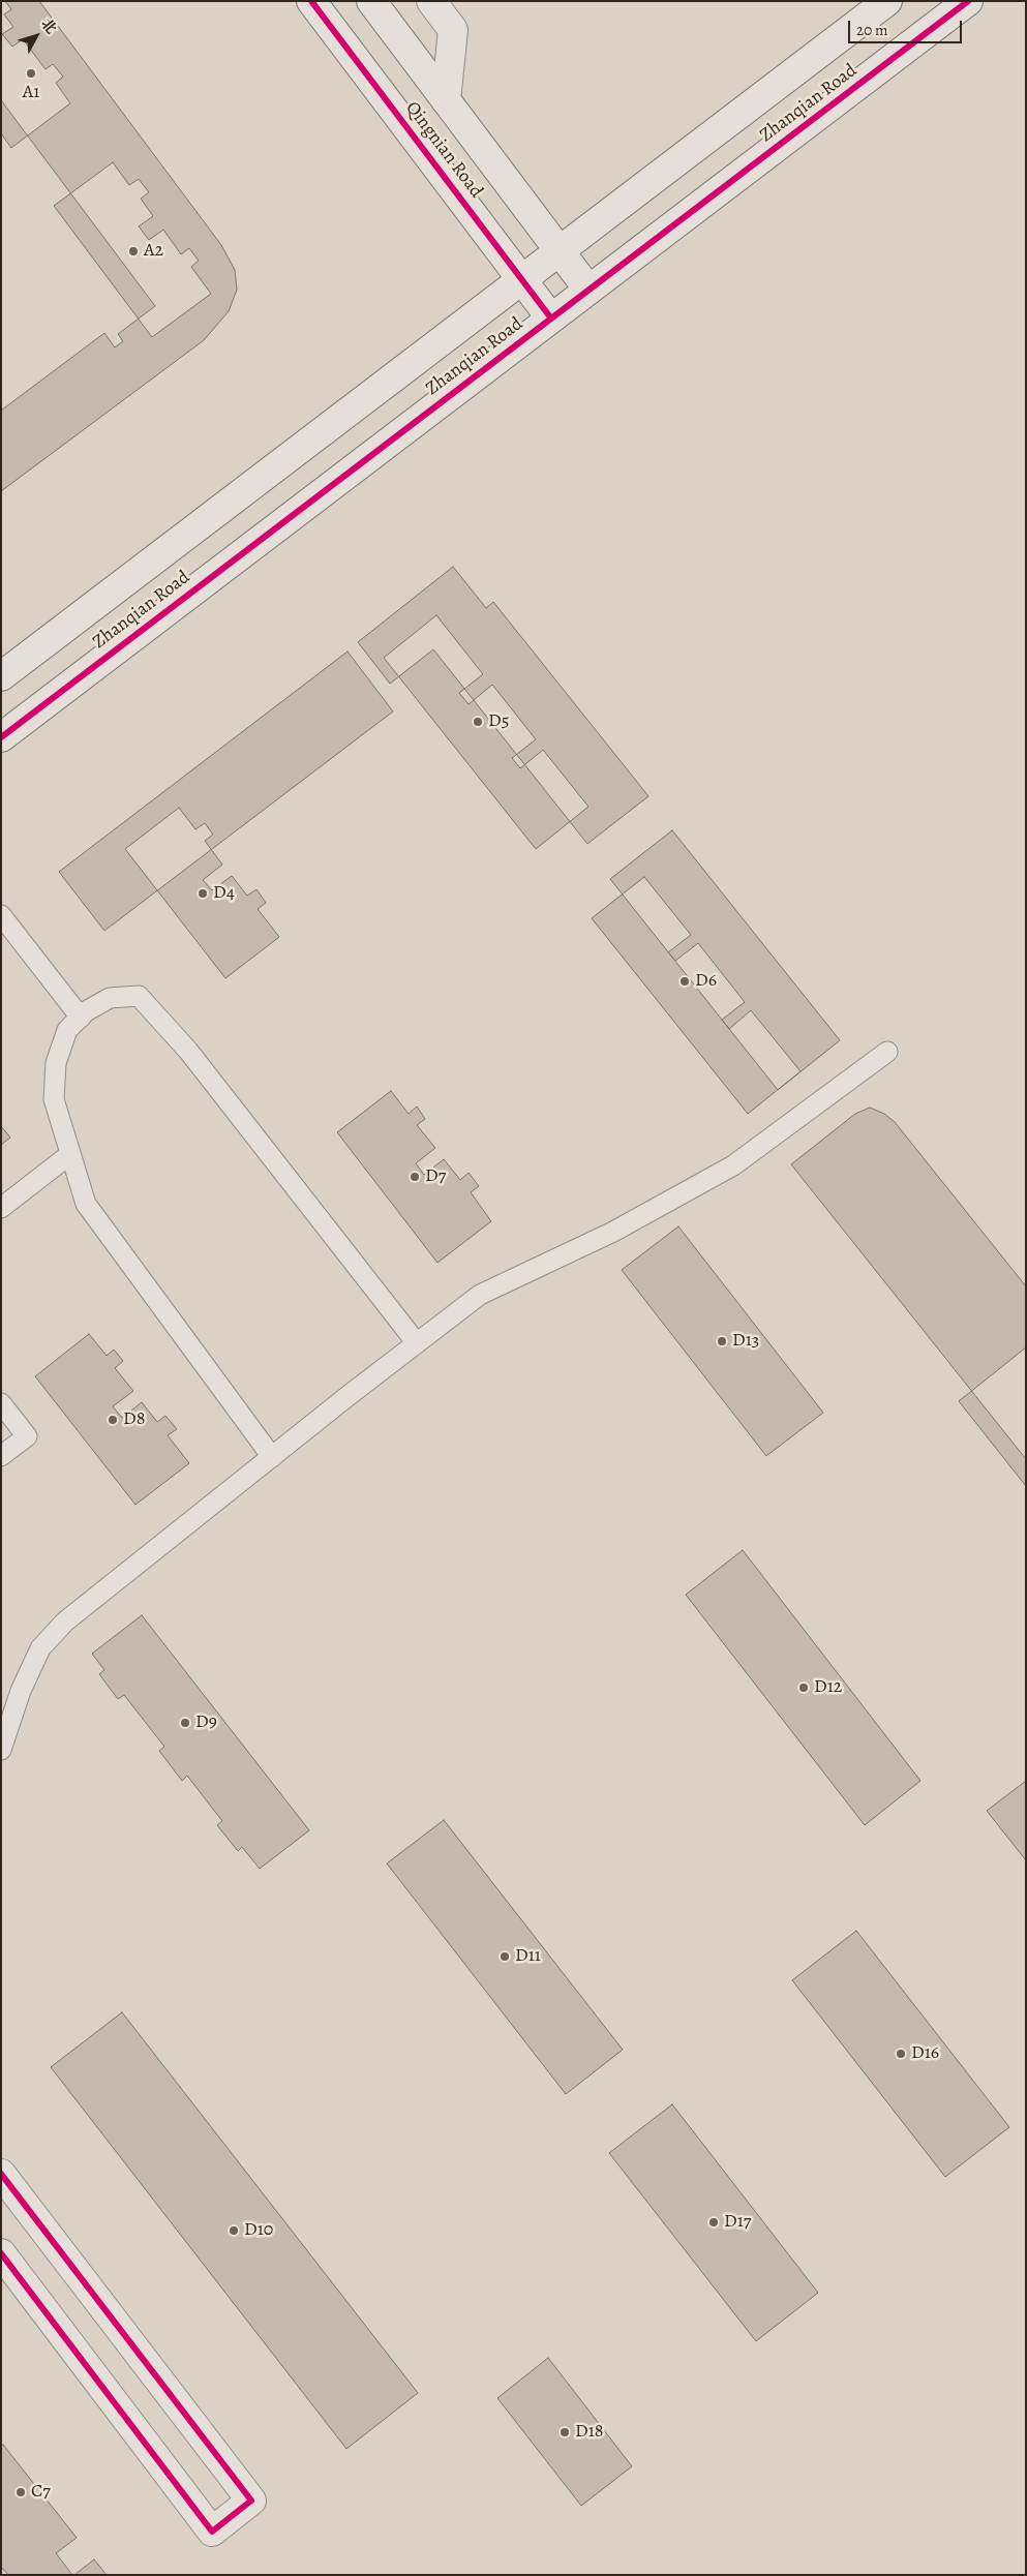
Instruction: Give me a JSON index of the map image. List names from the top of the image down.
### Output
{
  "streets": {
    "street": ["Zhanqian Road", "Qingnian Road"]
  },
  "crossings": [
    ["Zhanqian Road", "Qingnian Road"]
  ],
  "places": [
    "A1",
    "A2",
    "D5",
    "D4",
    "D6",
    "D7",
    "D13",
    "D8",
    "D12",
    "D9",
    "D11",
    "D16",
    "D17",
    "D10",
    "D18",
    "C7"
  ],
  "scale_bar": "20 m",
  "north": "top right"
}
